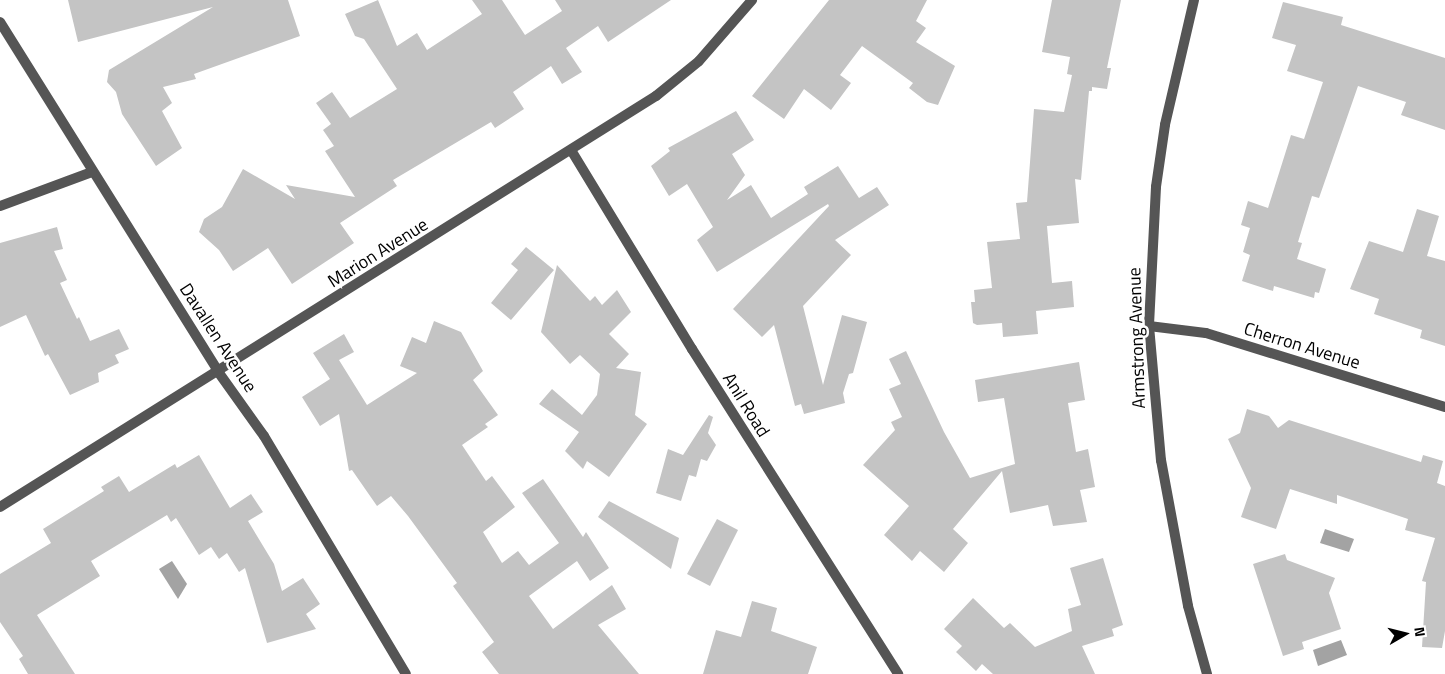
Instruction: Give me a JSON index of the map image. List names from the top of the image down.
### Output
{
  "streets": {
    "street": [
      "Marion Avenue",
      "Davallen Avenue",
      "Armstrong Avenue",
      "Cherron Avenue",
      "Anil Road"
    ]
  },
  "crossings": [
    ["Marion Avenue", "Davallen Avenue"],
    ["Marion Avenue", "Anil Road"],
    ["Armstrong Avenue", "Cherron Avenue"]
  ],
  "north": "right"
}
